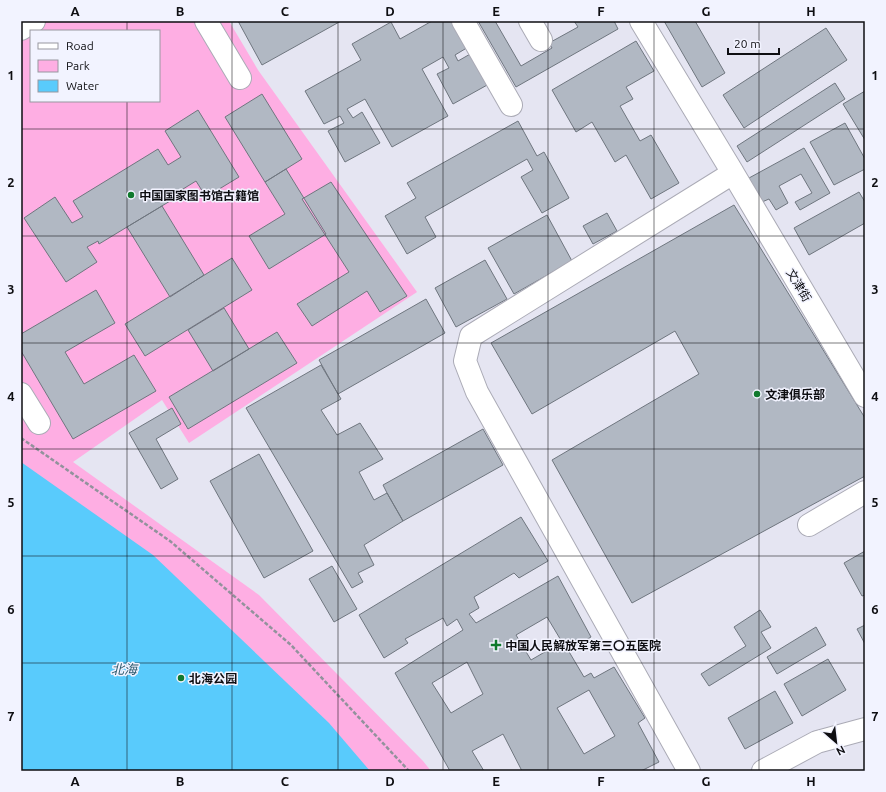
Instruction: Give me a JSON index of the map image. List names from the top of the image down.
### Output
{
  "streets": {
    "street": ["文津街"]
  },
  "water": ["北海"],
  "places": {
    "other": ["中国国家图书馆古籍馆", "文津俱乐部", "北海公园"],
    "health": ["中国人民解放军第三〇五医院"]
  },
  "legend": ["Road", "Park", "Water"],
  "scale_bar": "20 m",
  "north": "bottom right",
  "grid": {
    "columns": [
      "A",
      "B",
      "C",
      "D",
      "E",
      "F",
      "G",
      "H"
    ],
    "rows": [
      "1",
      "2",
      "3",
      "4",
      "5",
      "6",
      "7"
    ]
  }
}
